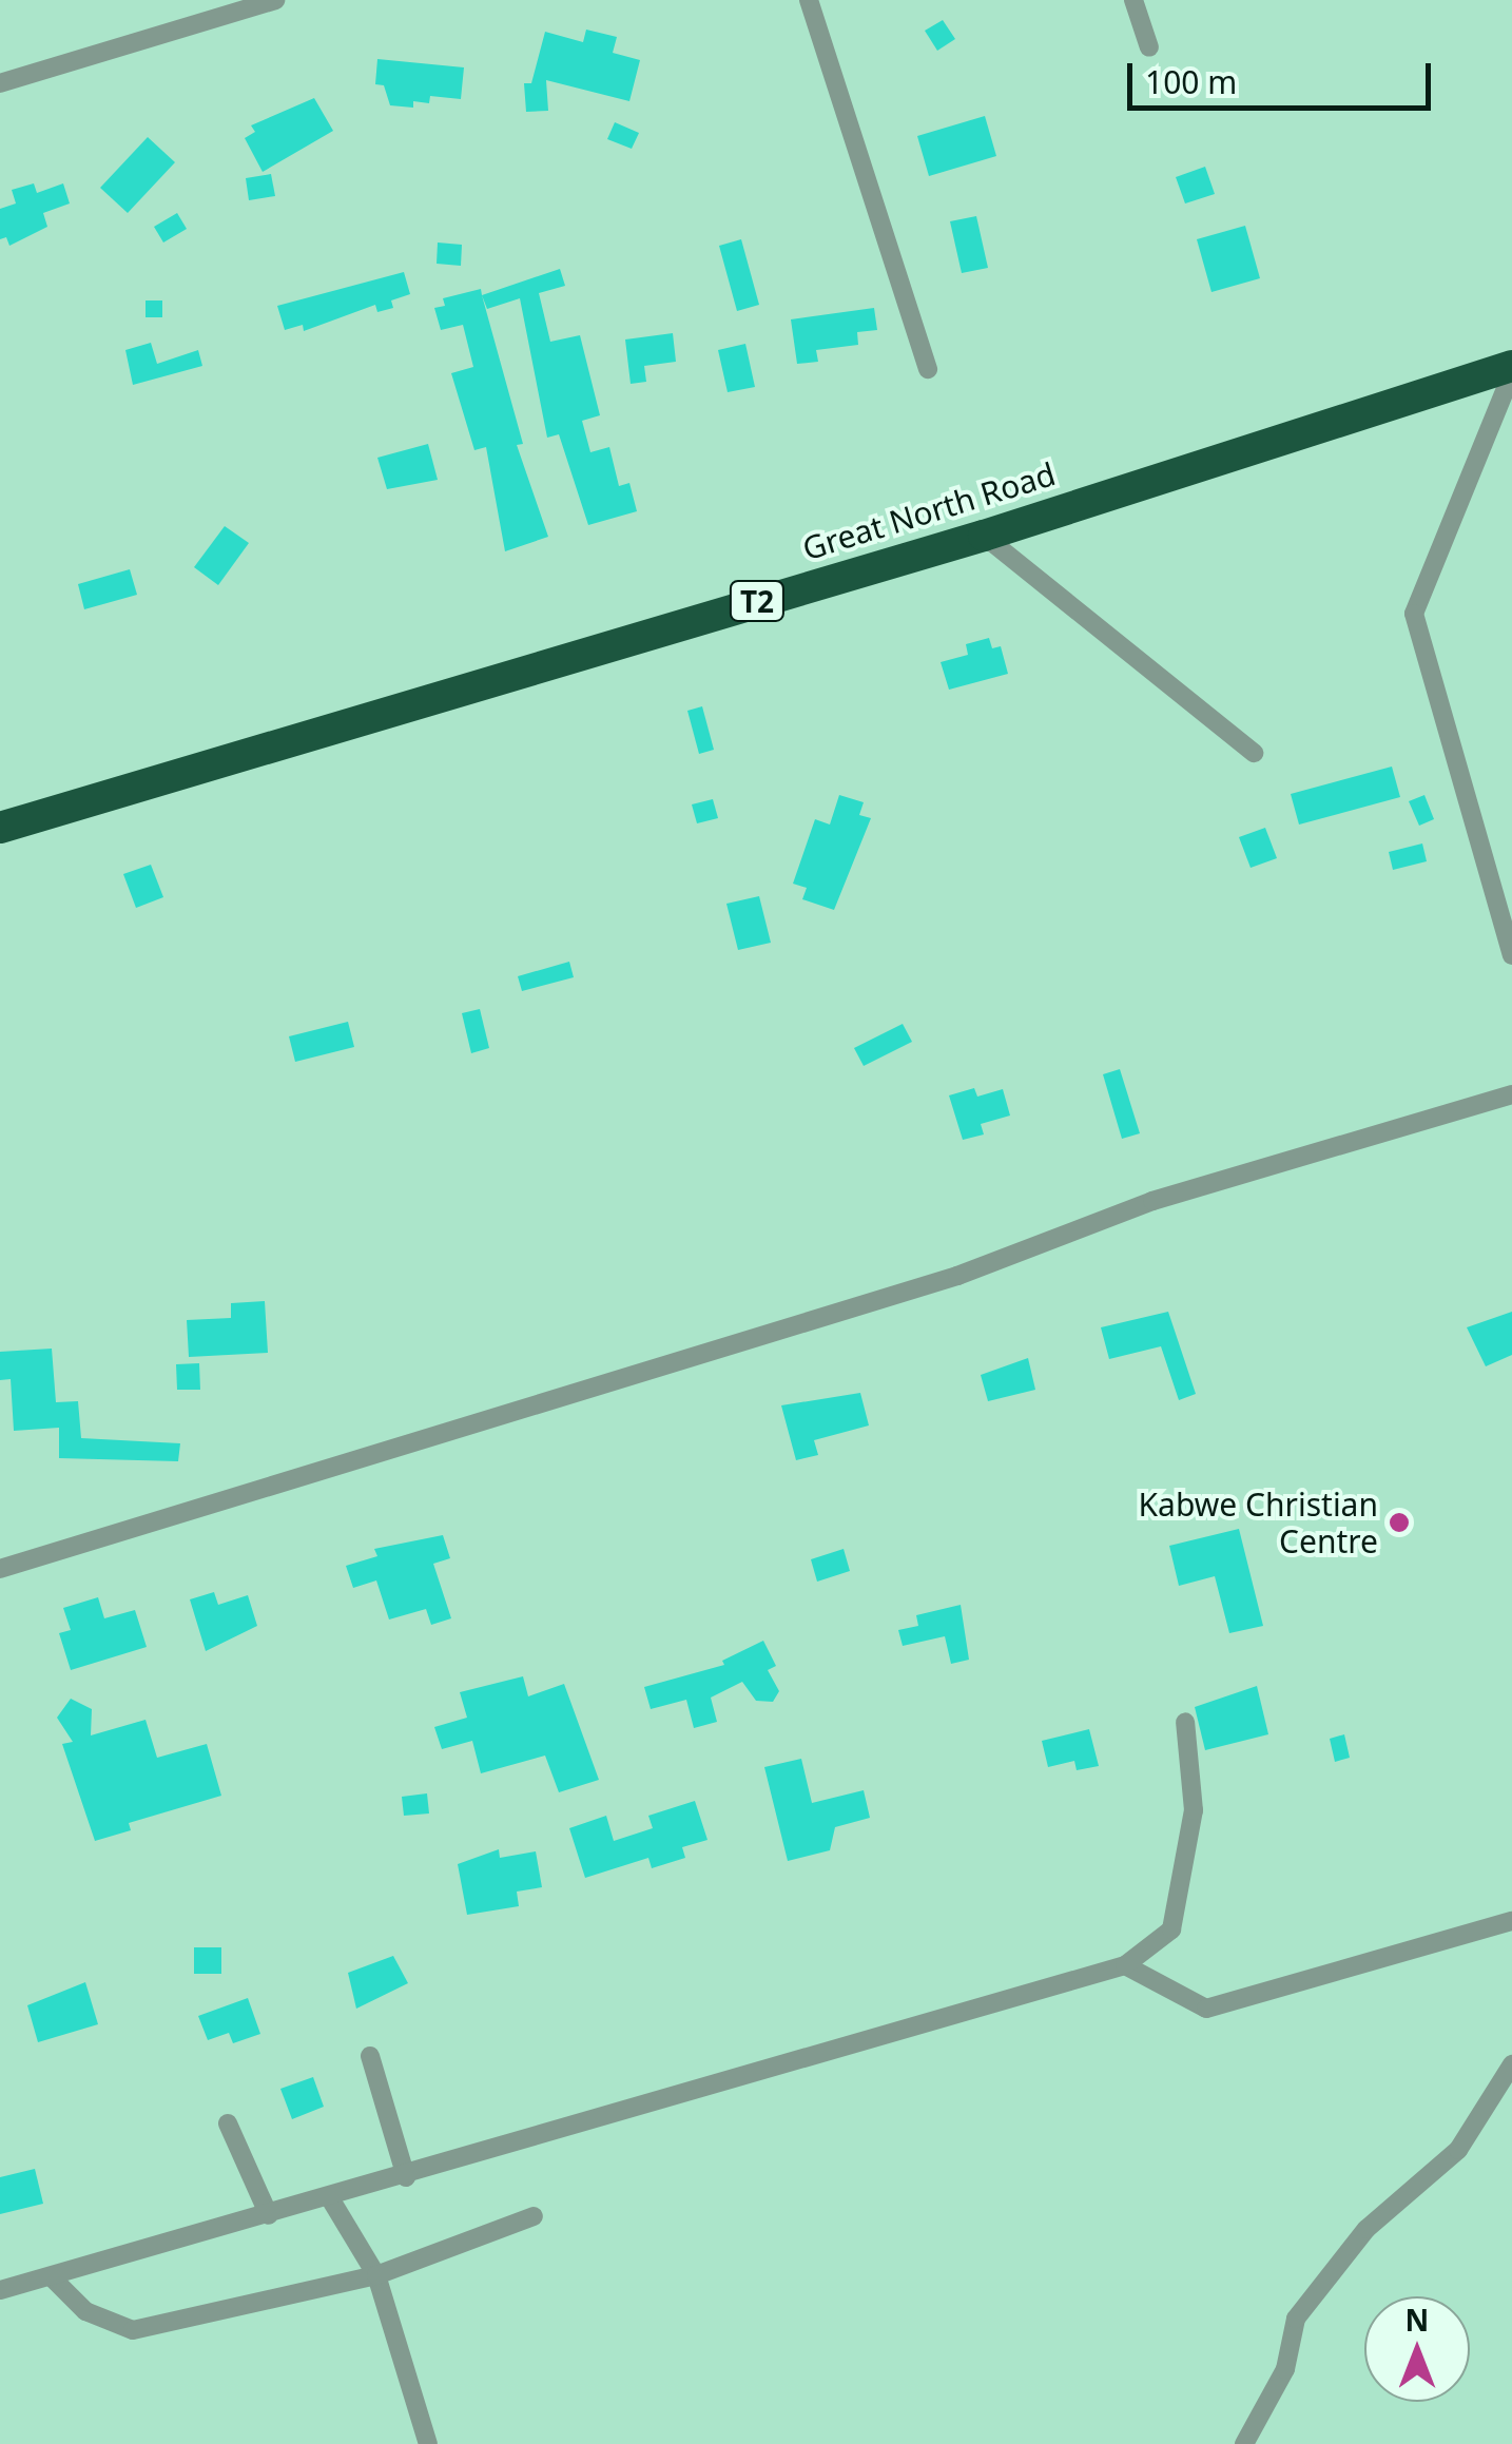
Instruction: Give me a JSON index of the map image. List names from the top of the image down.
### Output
{
  "streets": {
    "highway": ["Great North Road", "T2"]
  },
  "places": ["Kabwe Christian Centre"],
  "scale_bar": "100 m",
  "north": "top"
}
